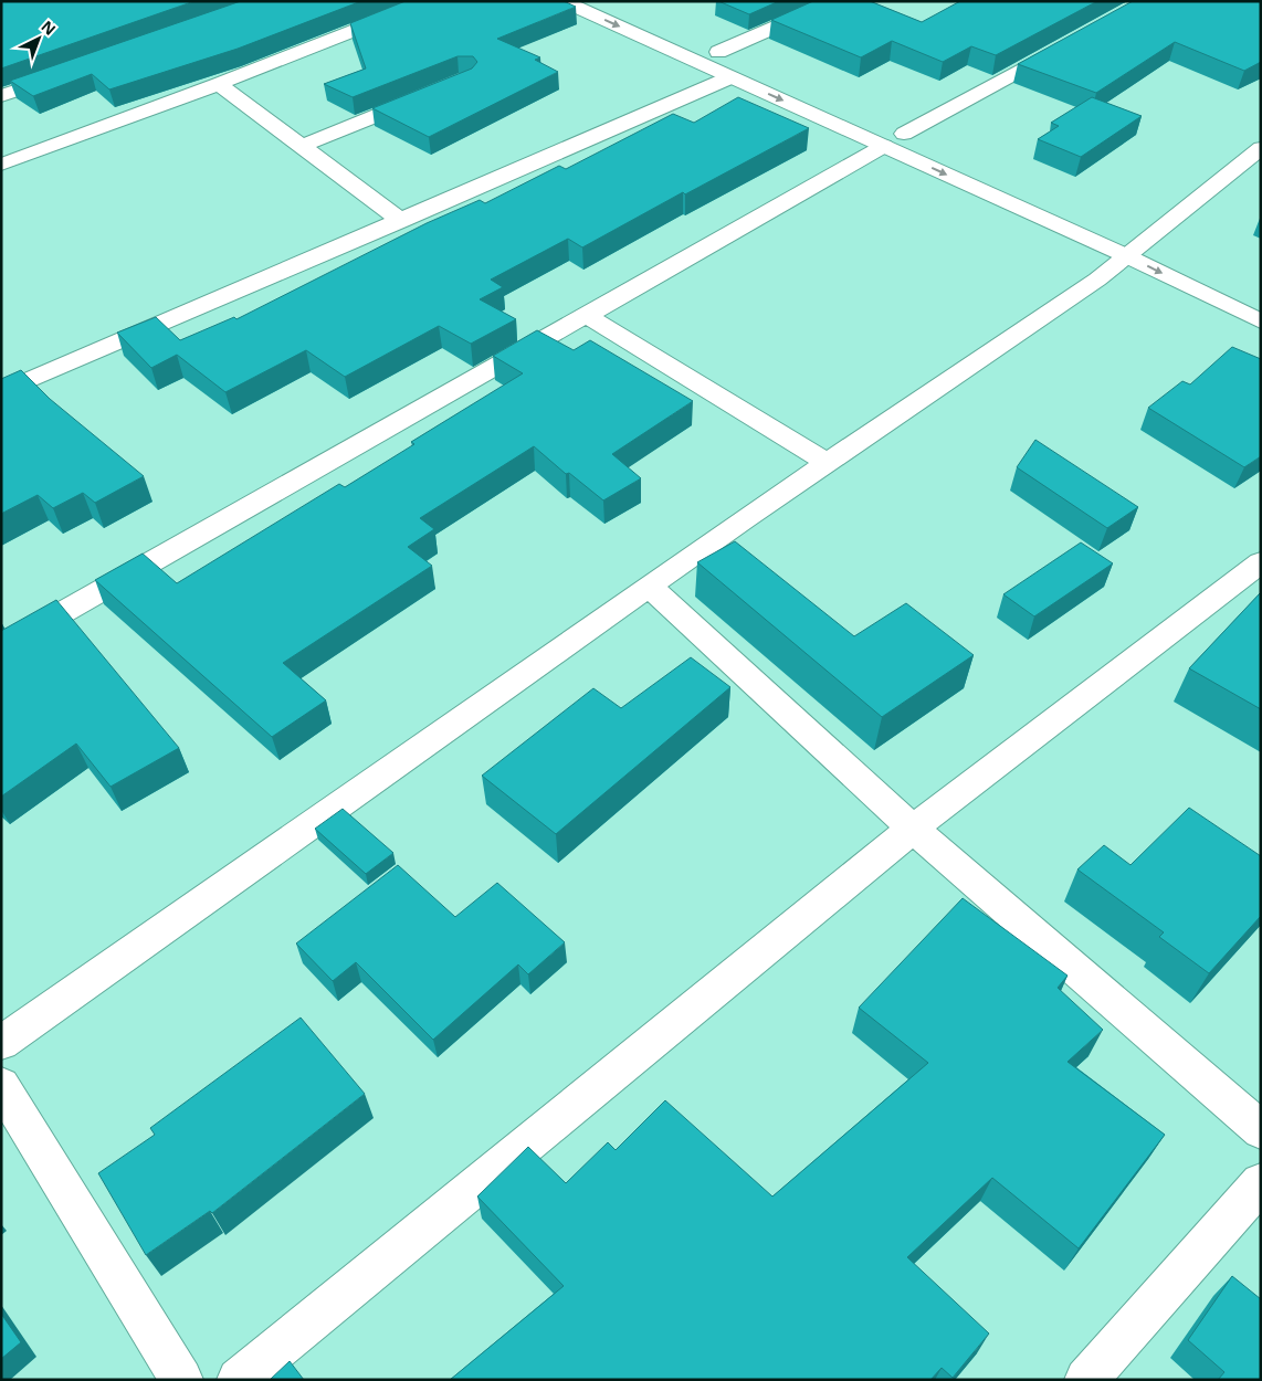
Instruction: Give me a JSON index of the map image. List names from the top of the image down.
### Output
{
  "north": "top right"
}
